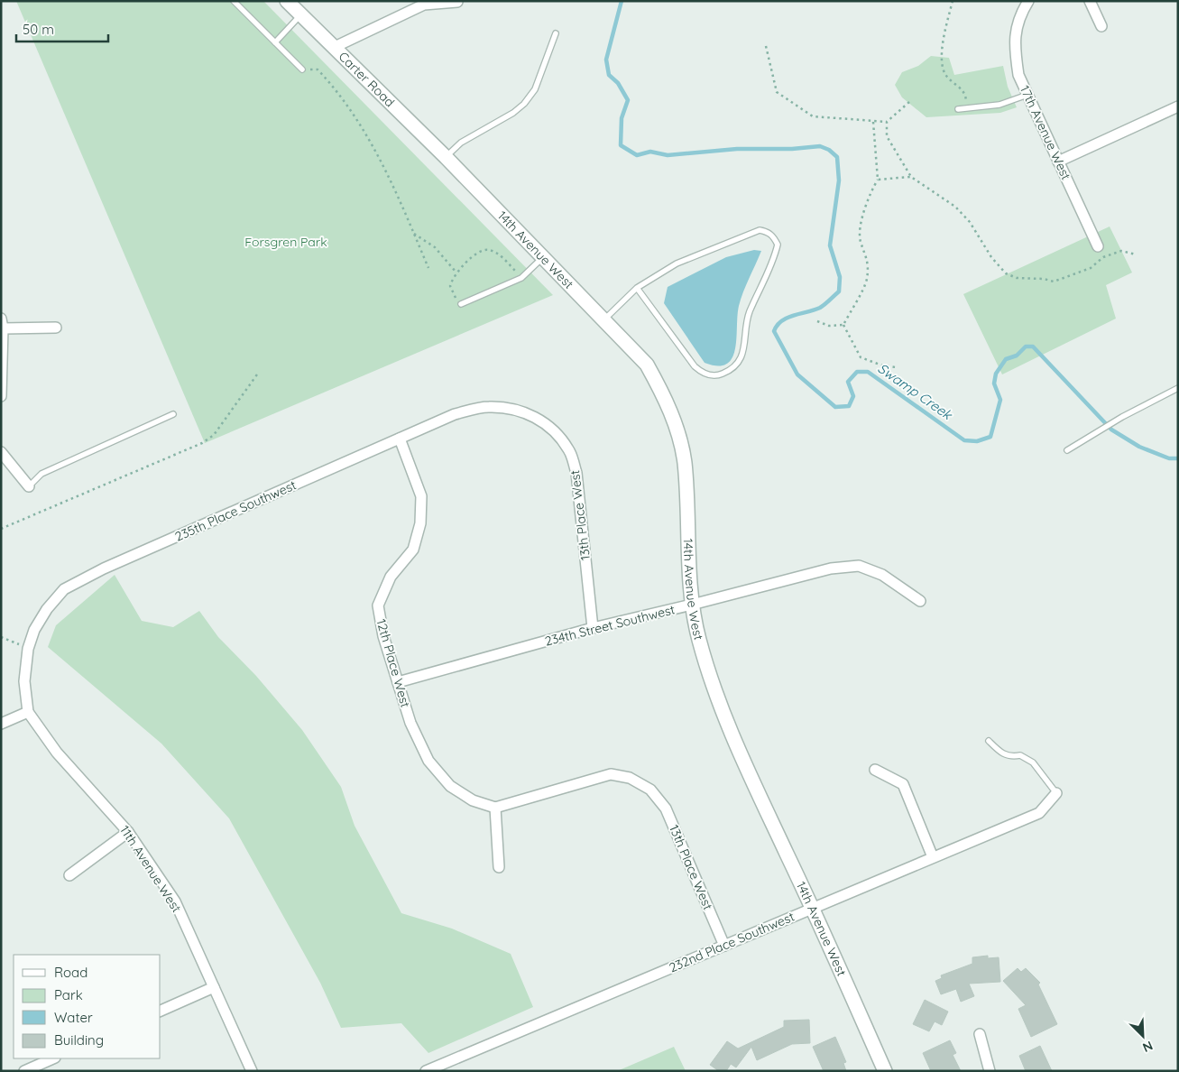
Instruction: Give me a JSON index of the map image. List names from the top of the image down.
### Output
{
  "streets": {
    "street": [
      "Carter Road",
      "17th Avenue West",
      "14th Avenue West",
      "235th Place Southwest",
      "13th Place West",
      "234th Street Southwest",
      "12th Place West",
      "11th Avenue West",
      "232nd Place Southwest"
    ]
  },
  "crossings": [
    ["Carter Road", "14th Avenue West"],
    ["14th Avenue West", "234th Street Southwest"],
    ["14th Avenue West", "232nd Place Southwest"],
    ["235th Place Southwest", "13th Place West"],
    ["235th Place Southwest", "12th Place West"],
    ["235th Place Southwest", "11th Avenue West"],
    ["13th Place West", "234th Street Southwest"],
    ["13th Place West", "12th Place West"],
    ["13th Place West", "232nd Place Southwest"],
    ["234th Street Southwest", "12th Place West"]
  ],
  "water": ["Swamp Creek"],
  "parks": ["Forsgren Park"],
  "legend": [
    "Road",
    "Park",
    "Water",
    "Building"
  ],
  "scale_bar": "50 m",
  "north": "bottom right"
}
